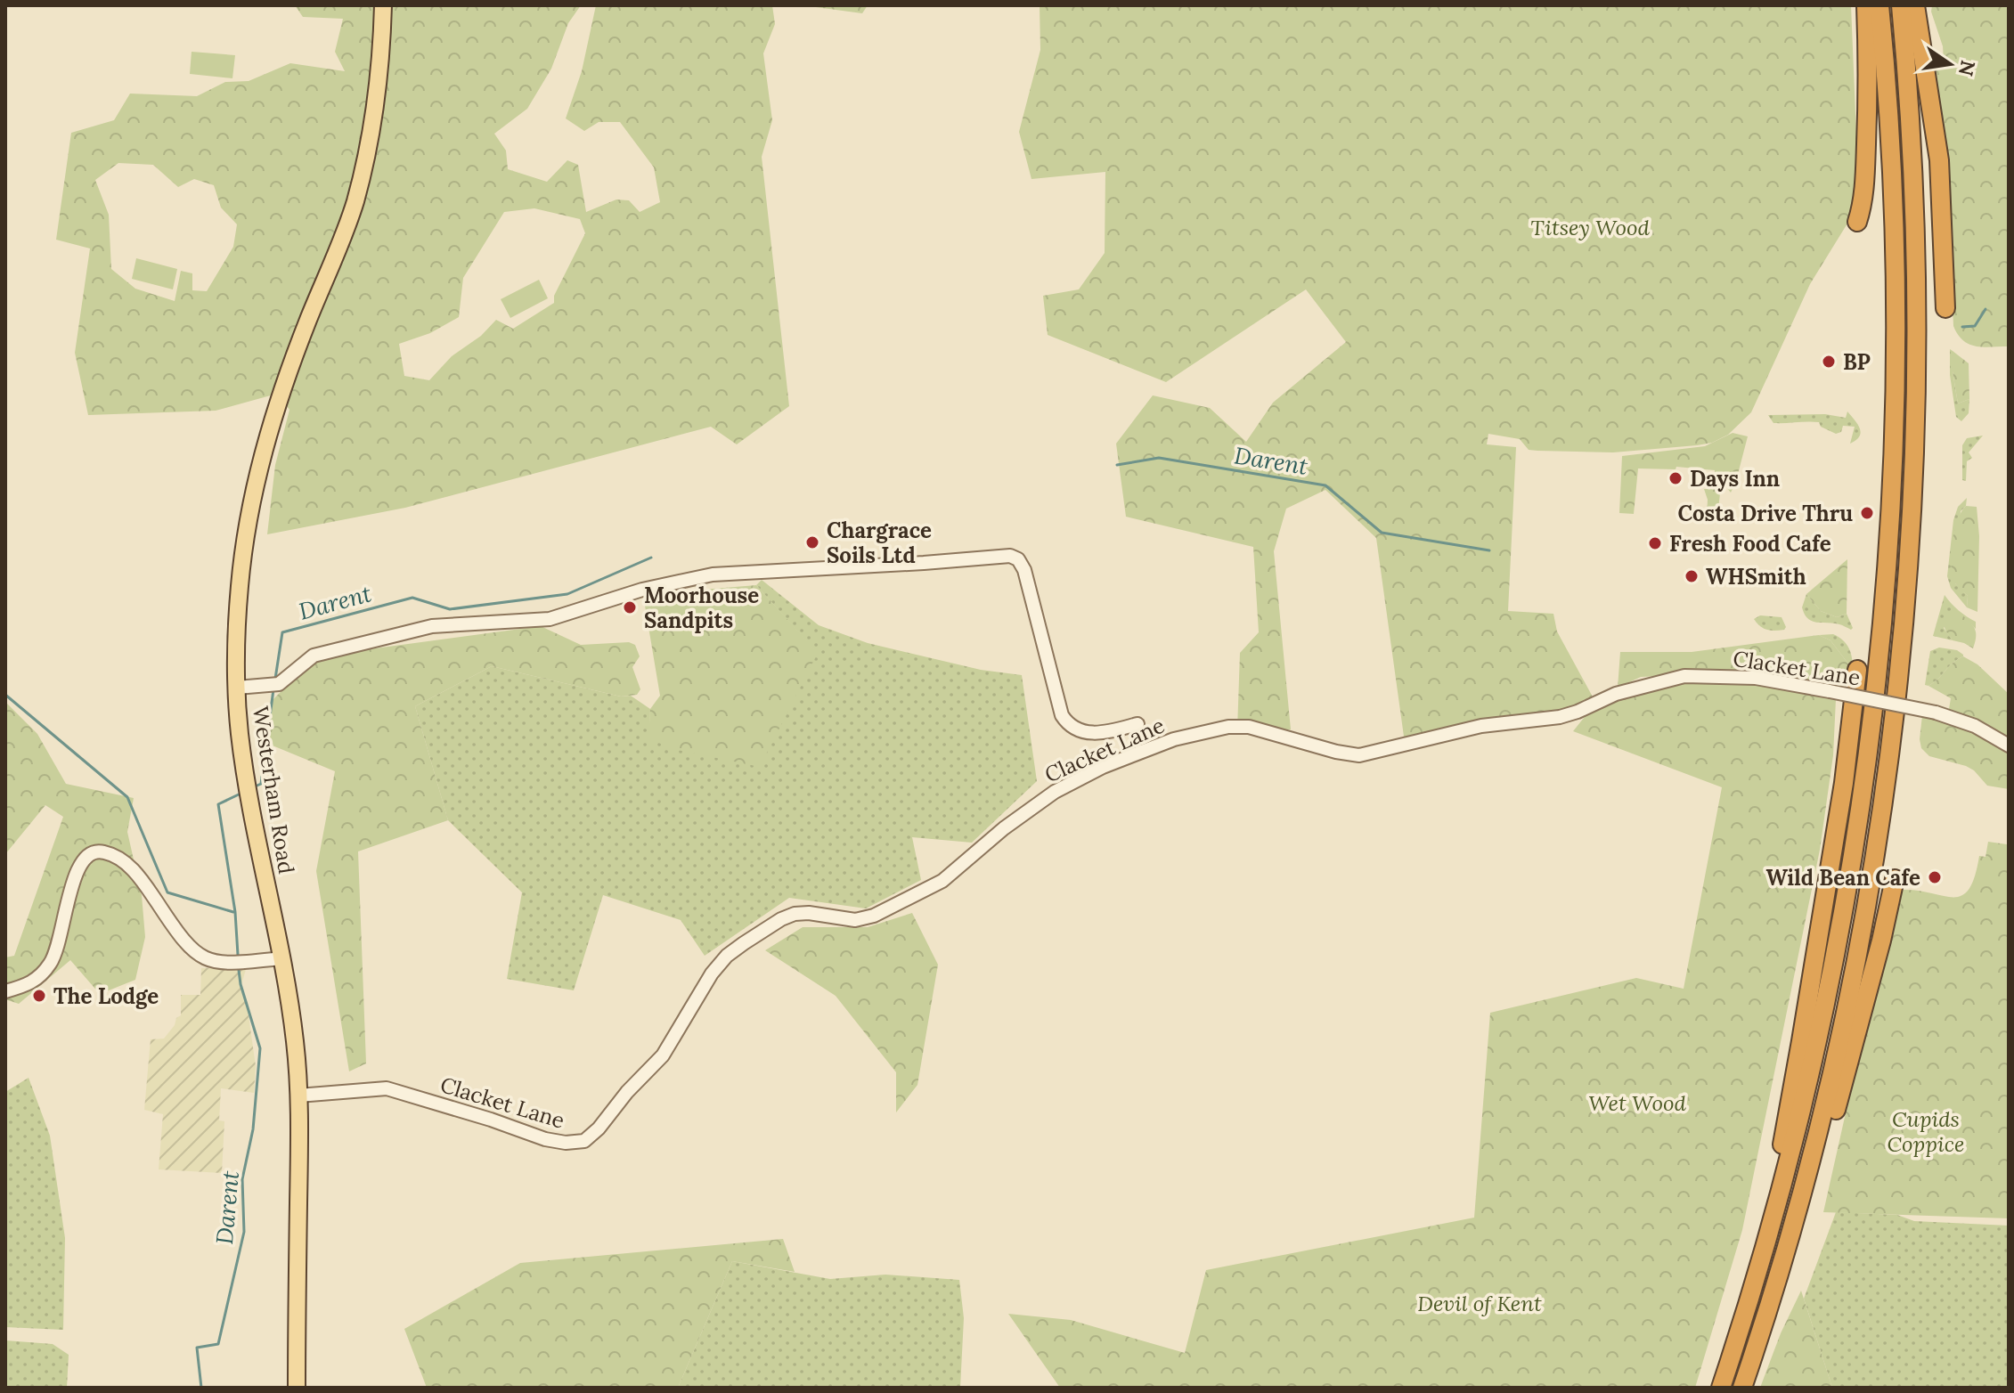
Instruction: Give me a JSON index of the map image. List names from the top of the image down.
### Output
{
  "streets": {
    "main road": ["Westerham Road"],
    "street": ["Clacket Lane"]
  },
  "crossings": [
    ["Clacket Lane", "Westerham Road"]
  ],
  "water": ["Darent"],
  "parks": [
    "Titsey Wood",
    "Wet Wood",
    "Cupids Coppice",
    "Devil of Kent"
  ],
  "places": [
    "BP",
    "Days Inn",
    "Costa Drive Thru",
    "Chargrace Soils Ltd",
    "Fresh Food Cafe",
    "WHSmith",
    "Moorhouse Sandpits",
    "Wild Bean Cafe",
    "The Lodge"
  ],
  "north": "right"
}
